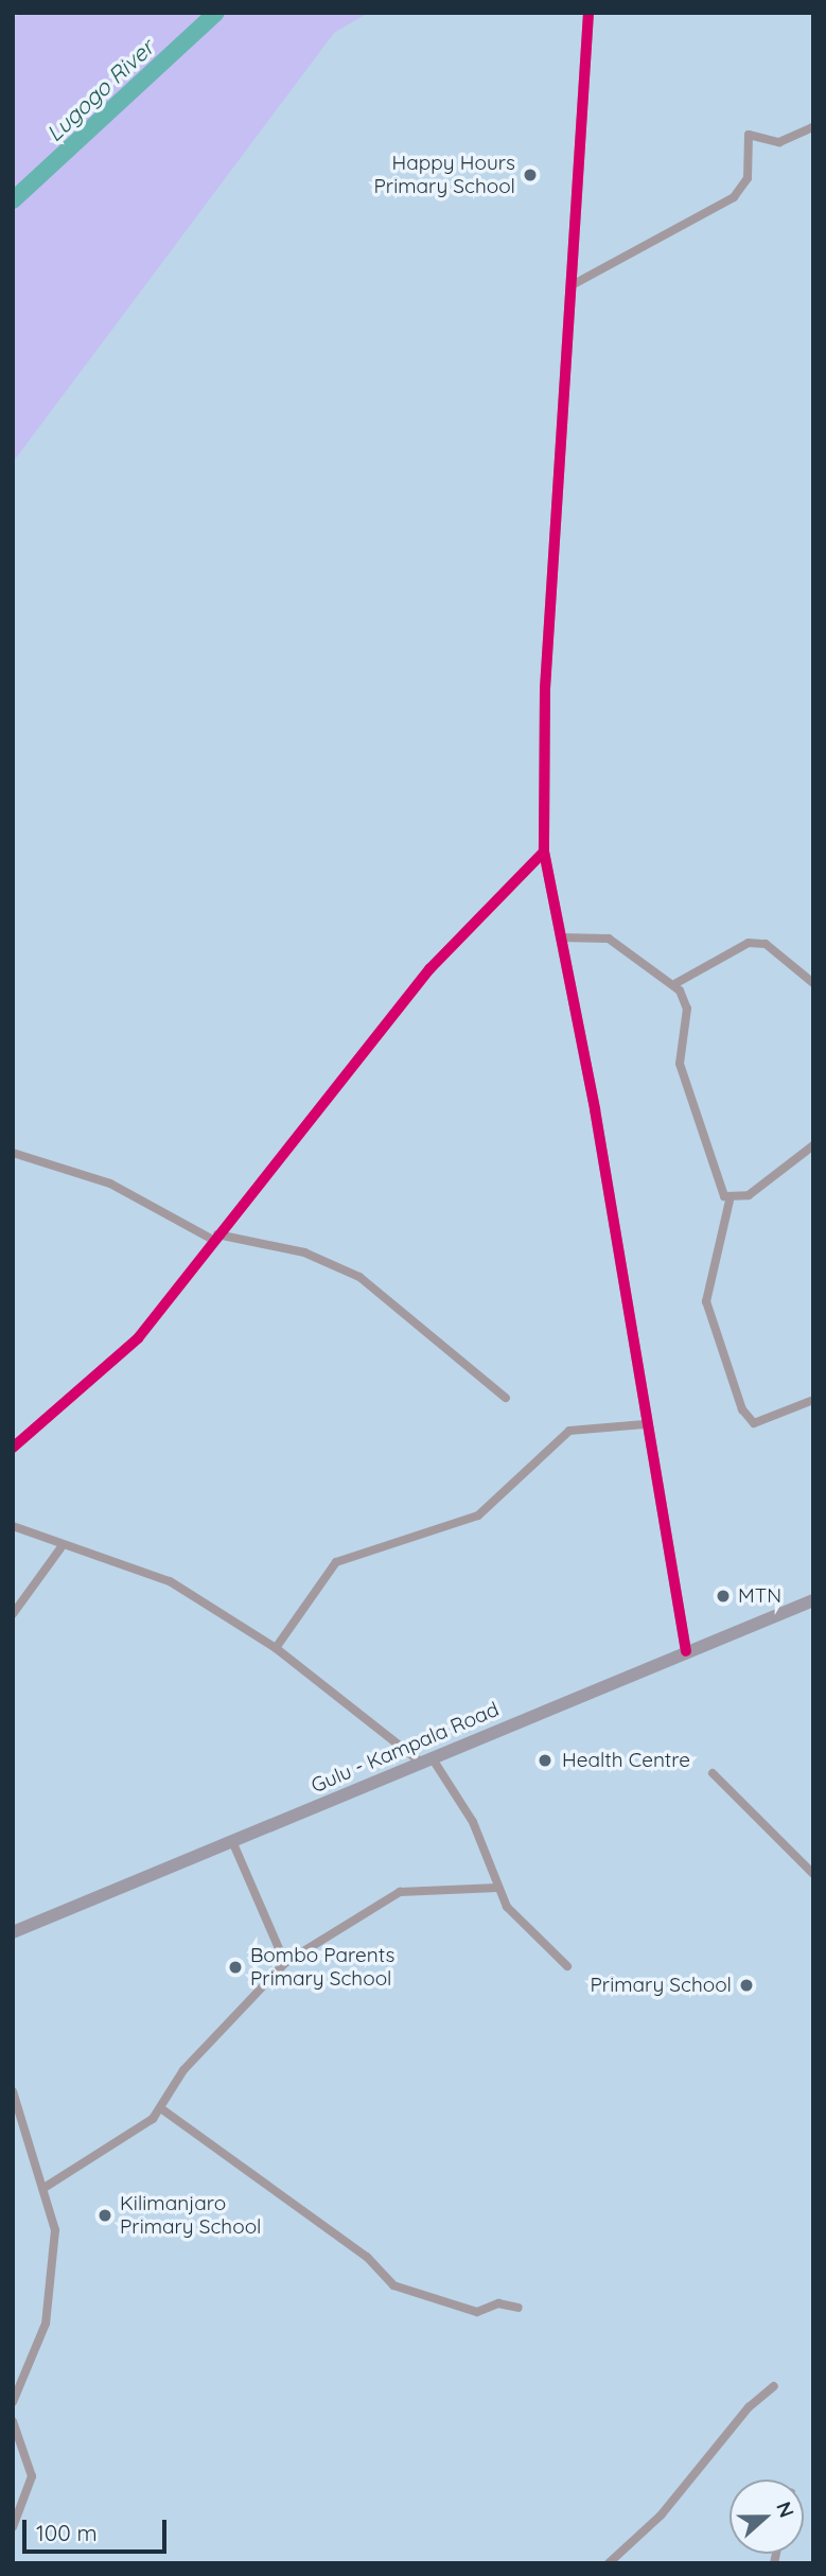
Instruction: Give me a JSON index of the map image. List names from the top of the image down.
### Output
{
  "streets": {
    "main road": ["Gulu - Kampala Road"]
  },
  "water": ["Lugogo River"],
  "places": [
    "Happy Hours Primary School",
    "MTN",
    "Health Centre",
    "Bombo Parents Primary School",
    "Primary School",
    "Kilimanjaro Primary School"
  ],
  "scale_bar": "100 m",
  "north": "right"
}
